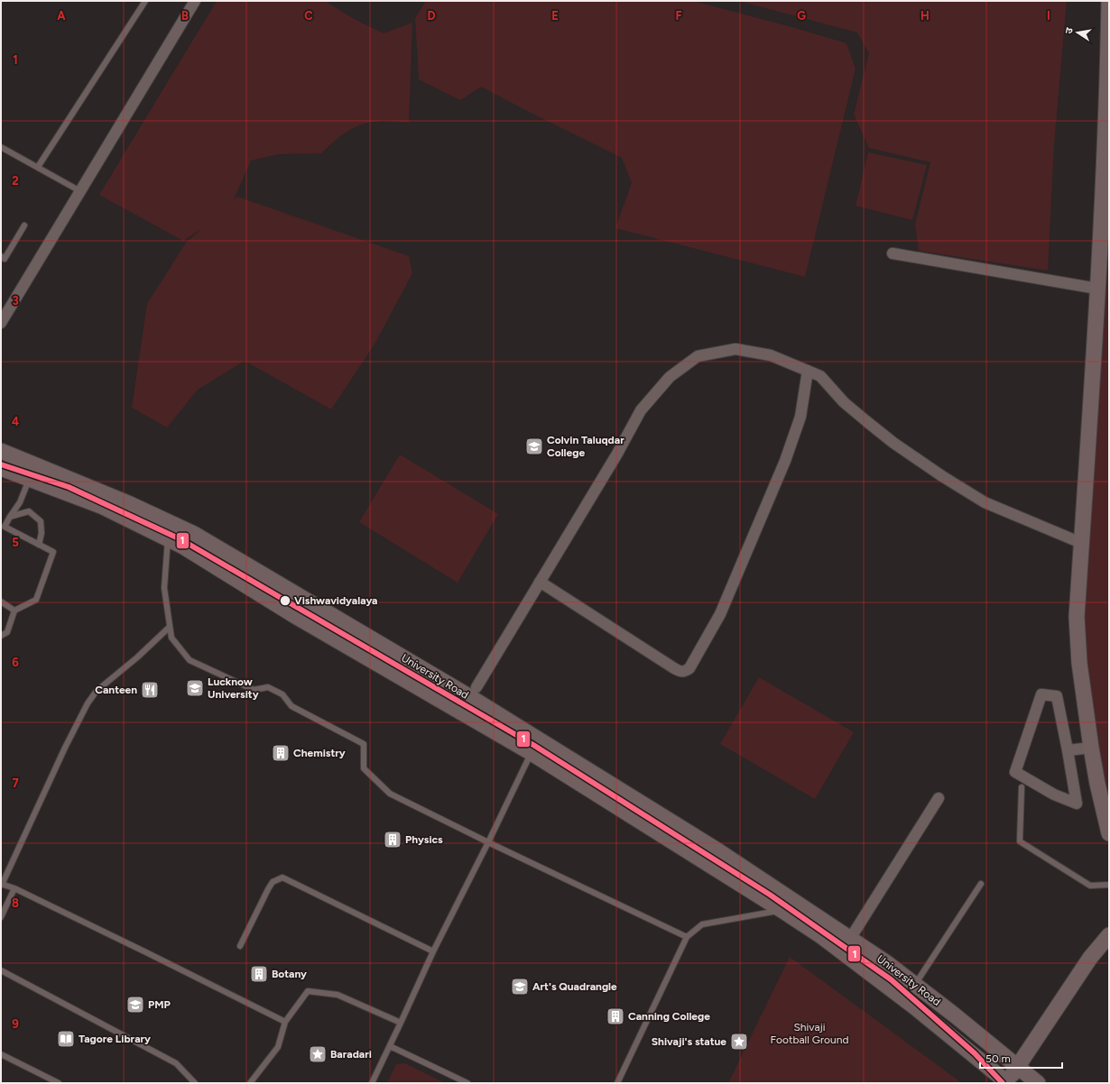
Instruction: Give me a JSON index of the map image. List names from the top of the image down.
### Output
{
  "streets": {
    "main road": ["University Road"]
  },
  "parks": ["Shivaji Football Ground"],
  "places": {
    "school or university": [
      "Colvin Taluqdar College",
      "Lucknow University",
      "Art's Quadrangle",
      "PMP"
    ],
    "other": ["Vishwavidyalaya"],
    "restaurant": ["Canteen"],
    "building": [
      "Chemistry",
      "Physics",
      "Botany",
      "Canning College"
    ],
    "library": ["Tagore Library"],
    "place": ["Shivaji's statue", "Baradari"]
  },
  "lines": ["transit line 1"],
  "scale_bar": "50 m",
  "north": "left",
  "grid": {
    "columns": [
      "A",
      "B",
      "C",
      "D",
      "E",
      "F",
      "G",
      "H",
      "I"
    ],
    "rows": [
      "1",
      "2",
      "3",
      "4",
      "5",
      "6",
      "7",
      "8",
      "9"
    ]
  }
}
